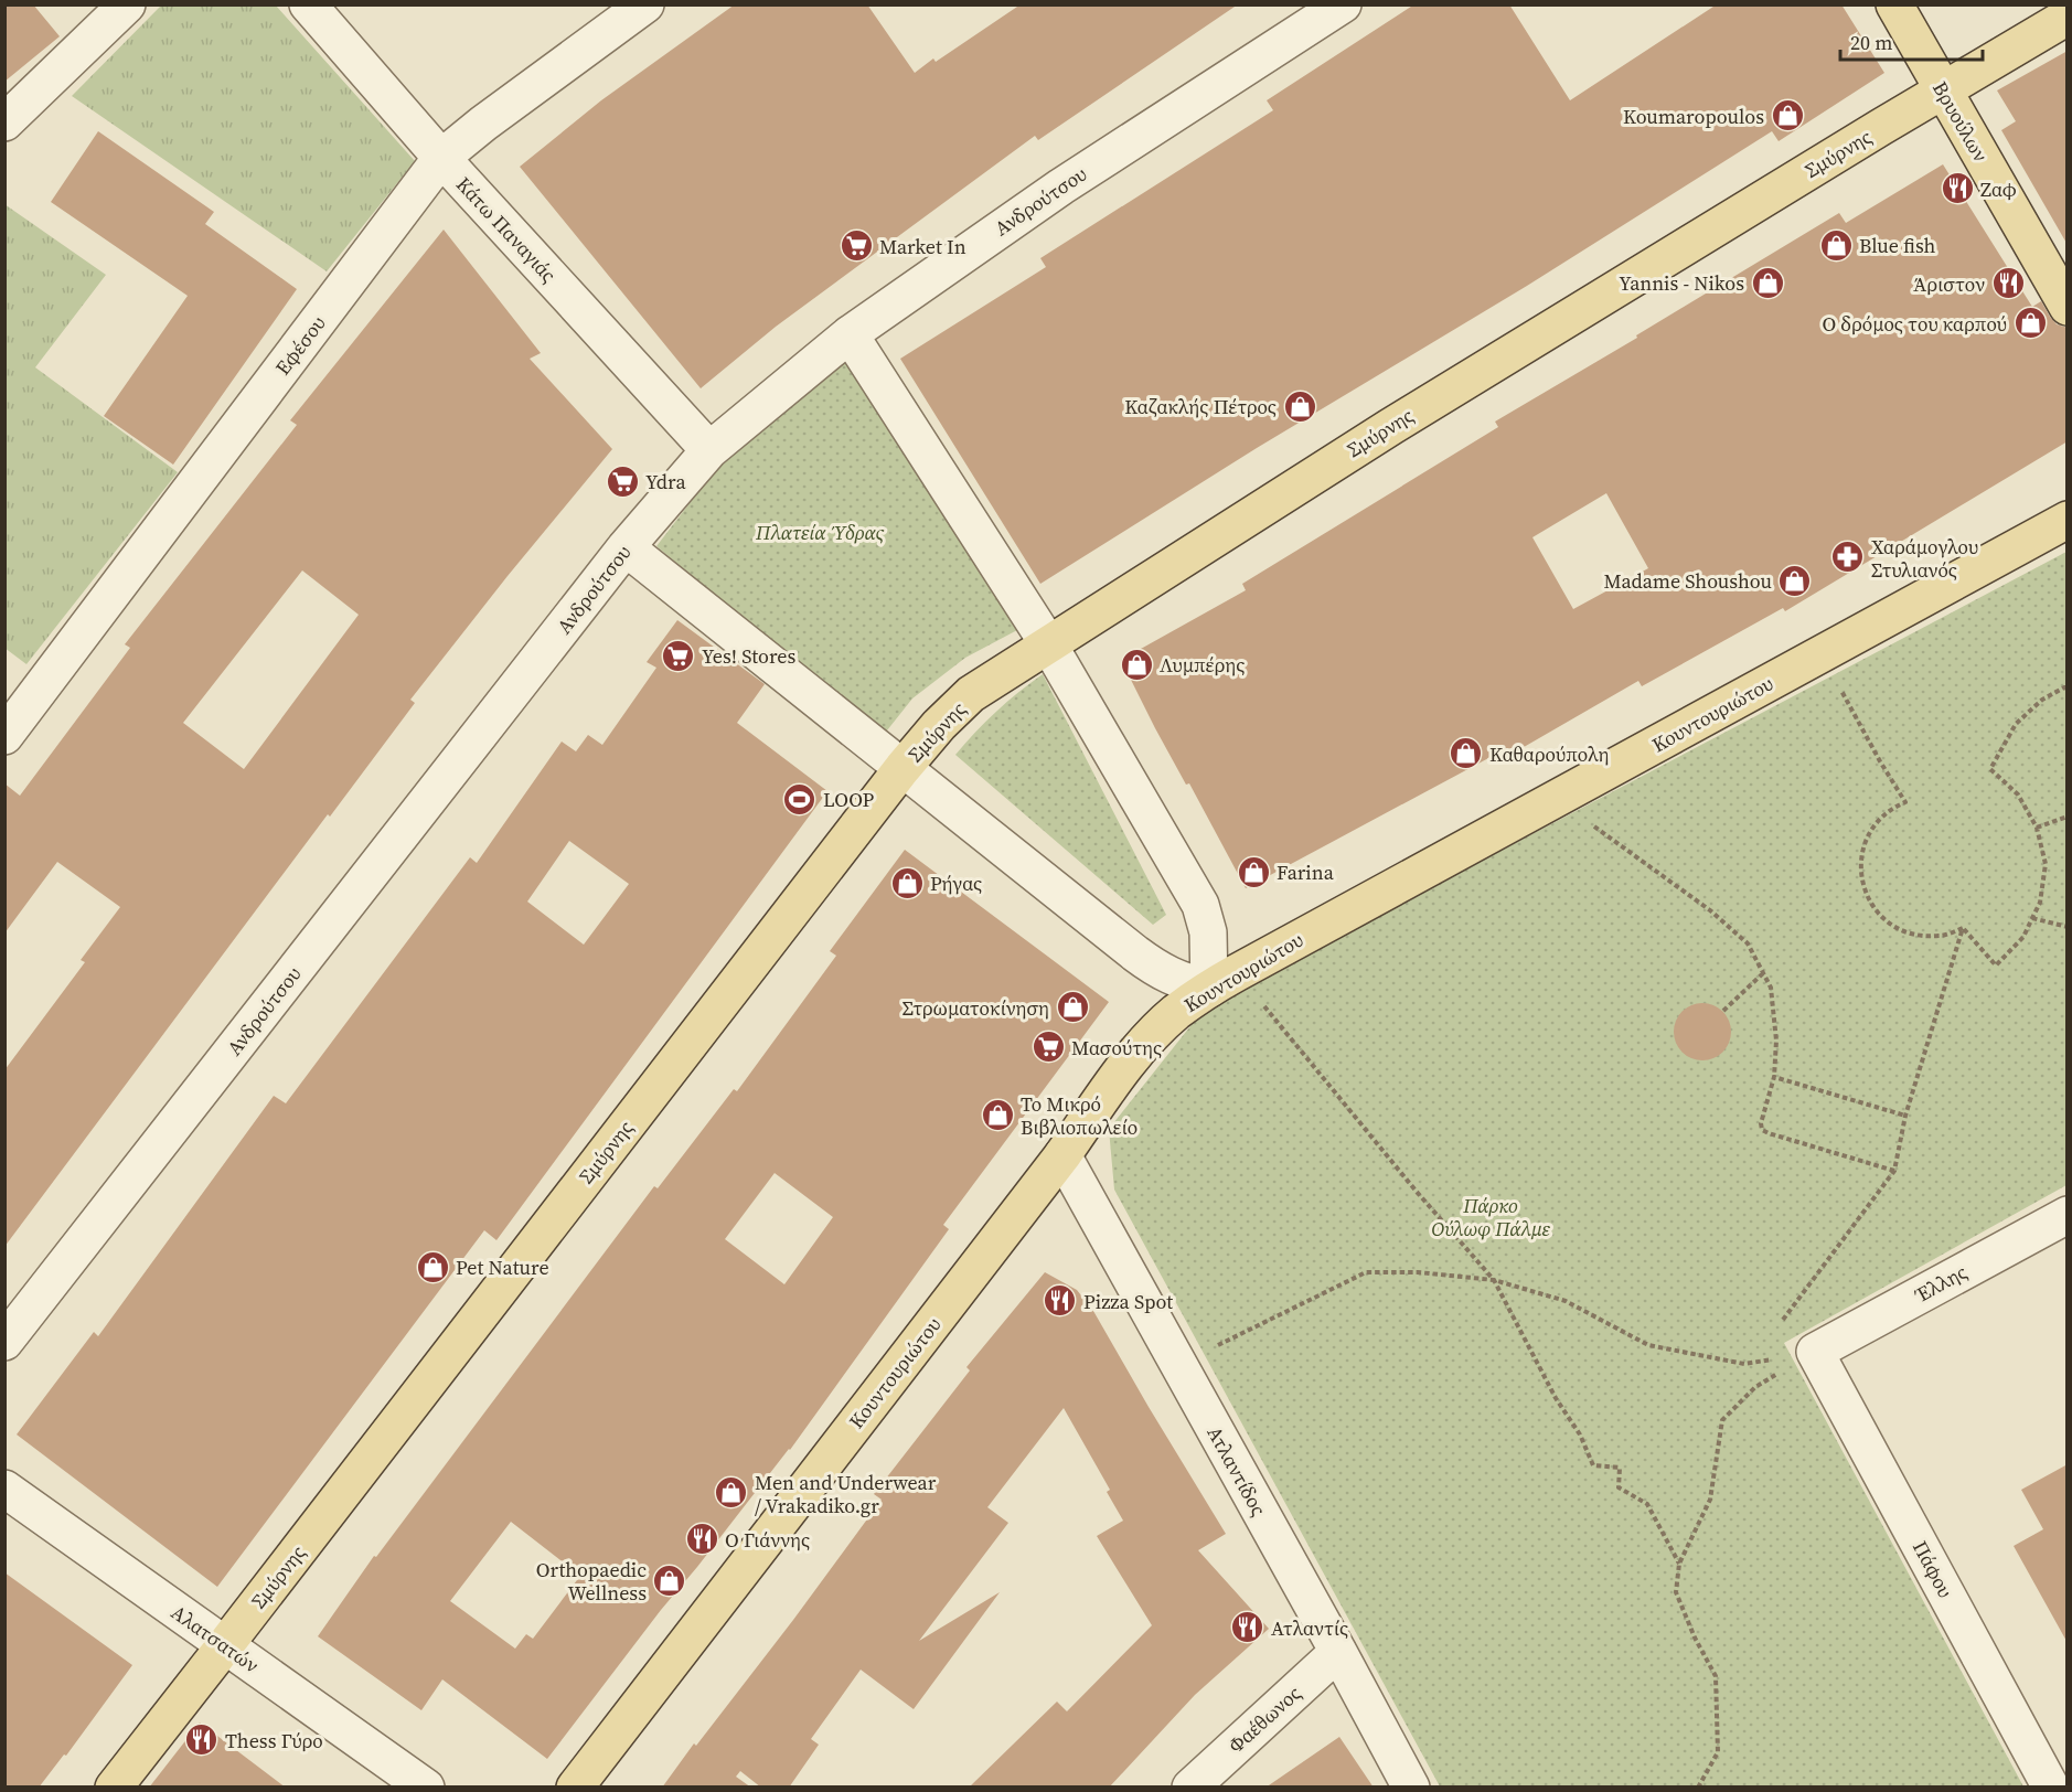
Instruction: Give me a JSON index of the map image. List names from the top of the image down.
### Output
{
  "streets": {
    "main road": ["Βρυούλων", "Σμύρνης", "Κουντουριώτου"],
    "street": [
      "Ανδρούτσου",
      "Κάτω Παναγιάς",
      "Εφέσου",
      "Έλλης",
      "Ατλαντίδος",
      "Πάφου",
      "Αλατσατών",
      "Φαέθωνος"
    ]
  },
  "crossings": [
    ["Βρυούλων", "Σμύρνης"],
    ["Σμύρνης", "Αλατσατών"],
    ["Ανδρούτσου", "Κάτω Παναγιάς"],
    ["Κάτω Παναγιάς", "Εφέσου"],
    ["Κουντουριώτου", "Ατλαντίδος"],
    ["Έλλης", "Πάφου"],
    ["Ατλαντίδος", "Φαέθωνος"]
  ],
  "parks": ["Πλατεία Ύδρας", "Πάρκο Ούλωφ Πάλμε"],
  "places": {
    "shop": [
      "Koumaropoulos",
      "Blue fish",
      "Yannis - Nikos",
      "Ο δρόμος του καρπού",
      "Καζακλής Πέτρος",
      "Madame Shoushou",
      "Λυμπέρης",
      "Καθαρούπολη",
      "Farina",
      "Ρήγας",
      "Στρωματοκίνηση",
      "Το Μικρό Βιβλιοπωλείο",
      "Pet Nature",
      "Men and Underwear / Vrakadiko.gr",
      "Orthopaedic Wellness"
    ],
    "restaurant": [
      "Ζαφ",
      "Άριστον",
      "Pizza Spot",
      "Ο Γιάννης",
      "Ατλαντίς",
      "Thess Γύρο"
    ],
    "supermarket": [
      "Market In",
      "Ydra",
      "Yes! Stores",
      "Μασούτης"
    ],
    "pharmacy": ["Χαράμογλου Στυλιανός"],
    "sports": ["LOOP"]
  },
  "scale_bar": "20 m"
}
